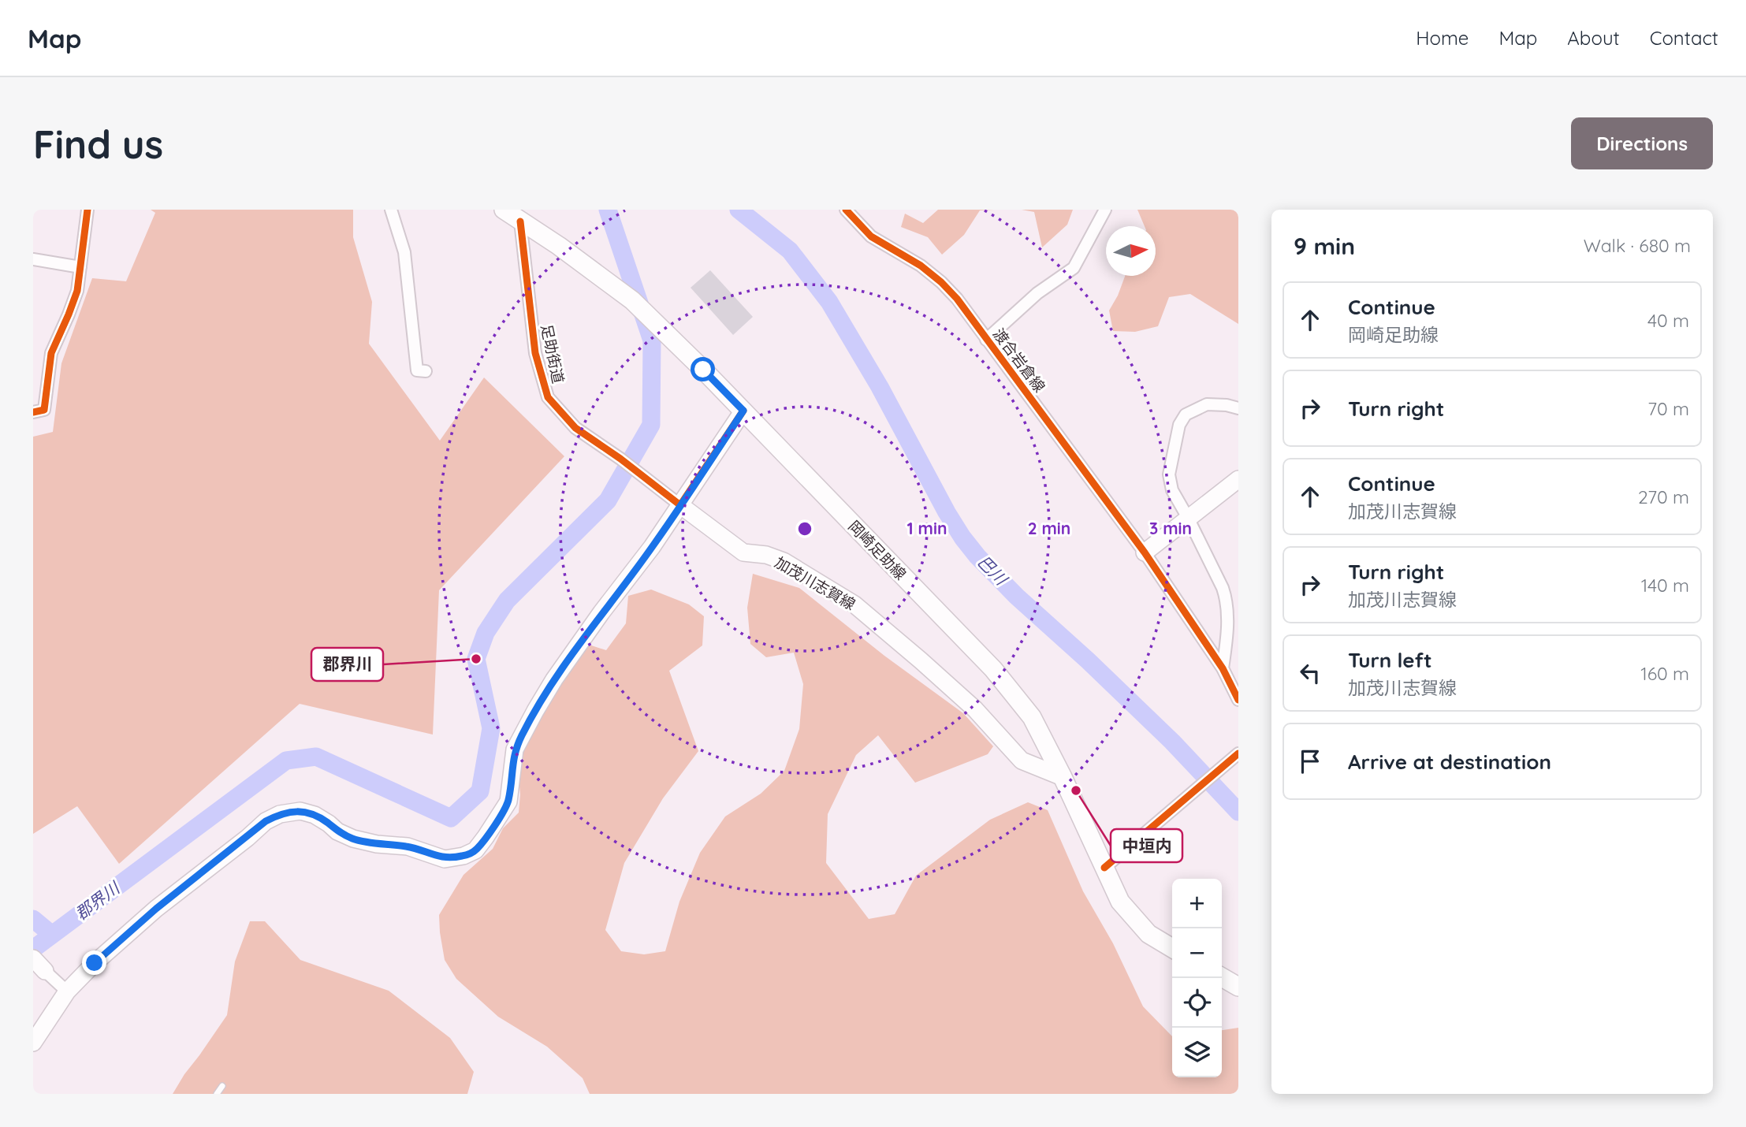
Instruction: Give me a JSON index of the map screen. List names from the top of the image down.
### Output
{
  "streets": {
    "main road": ["岡崎足助線", "加茂川志賀線"],
    "street": ["足助街道", "渡合岩倉線"]
  },
  "crossings": [
    ["足助街道", "岡崎足助線"],
    ["足助街道", "加茂川志賀線"],
    ["岡崎足助線", "加茂川志賀線"]
  ],
  "water": ["巴川", "郡界川"],
  "places": ["郡界川", "中垣内"],
  "north": "right",
  "page": {
    "header": "Map",
    "nav": [
      "Home",
      "Map",
      "About",
      "Contact"
    ],
    "buttons": "Directions",
    "title": "Find us",
    "heading": ["9 min", "Walk · 680 m"],
    "list": [
      ["Continue", "岡崎足助線", "40 m"],
      ["Turn right", "70 m"],
      ["Continue", "加茂川志賀線", "270 m"],
      ["Turn right", "加茂川志賀線", "140 m"],
      ["Turn left", "加茂川志賀線", "160 m"],
      "Arrive at destination"
    ],
    "map_buttons": ["+", "−"]
  },
  "rings": ["1 min", "2 min", "3 min"]
}
